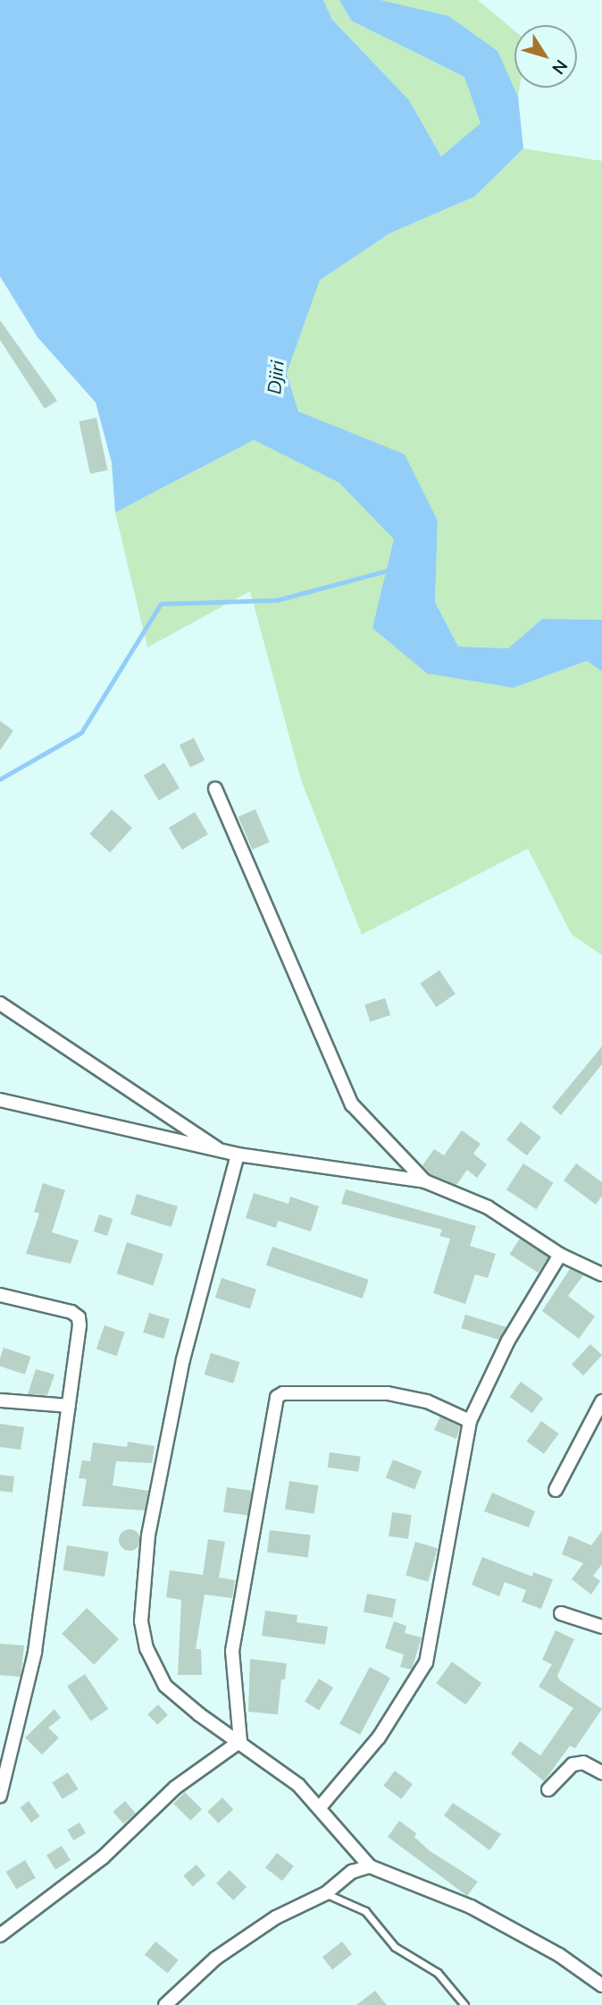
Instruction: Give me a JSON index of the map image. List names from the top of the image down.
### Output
{
  "water": ["Djiri"],
  "north": "bottom right"
}
